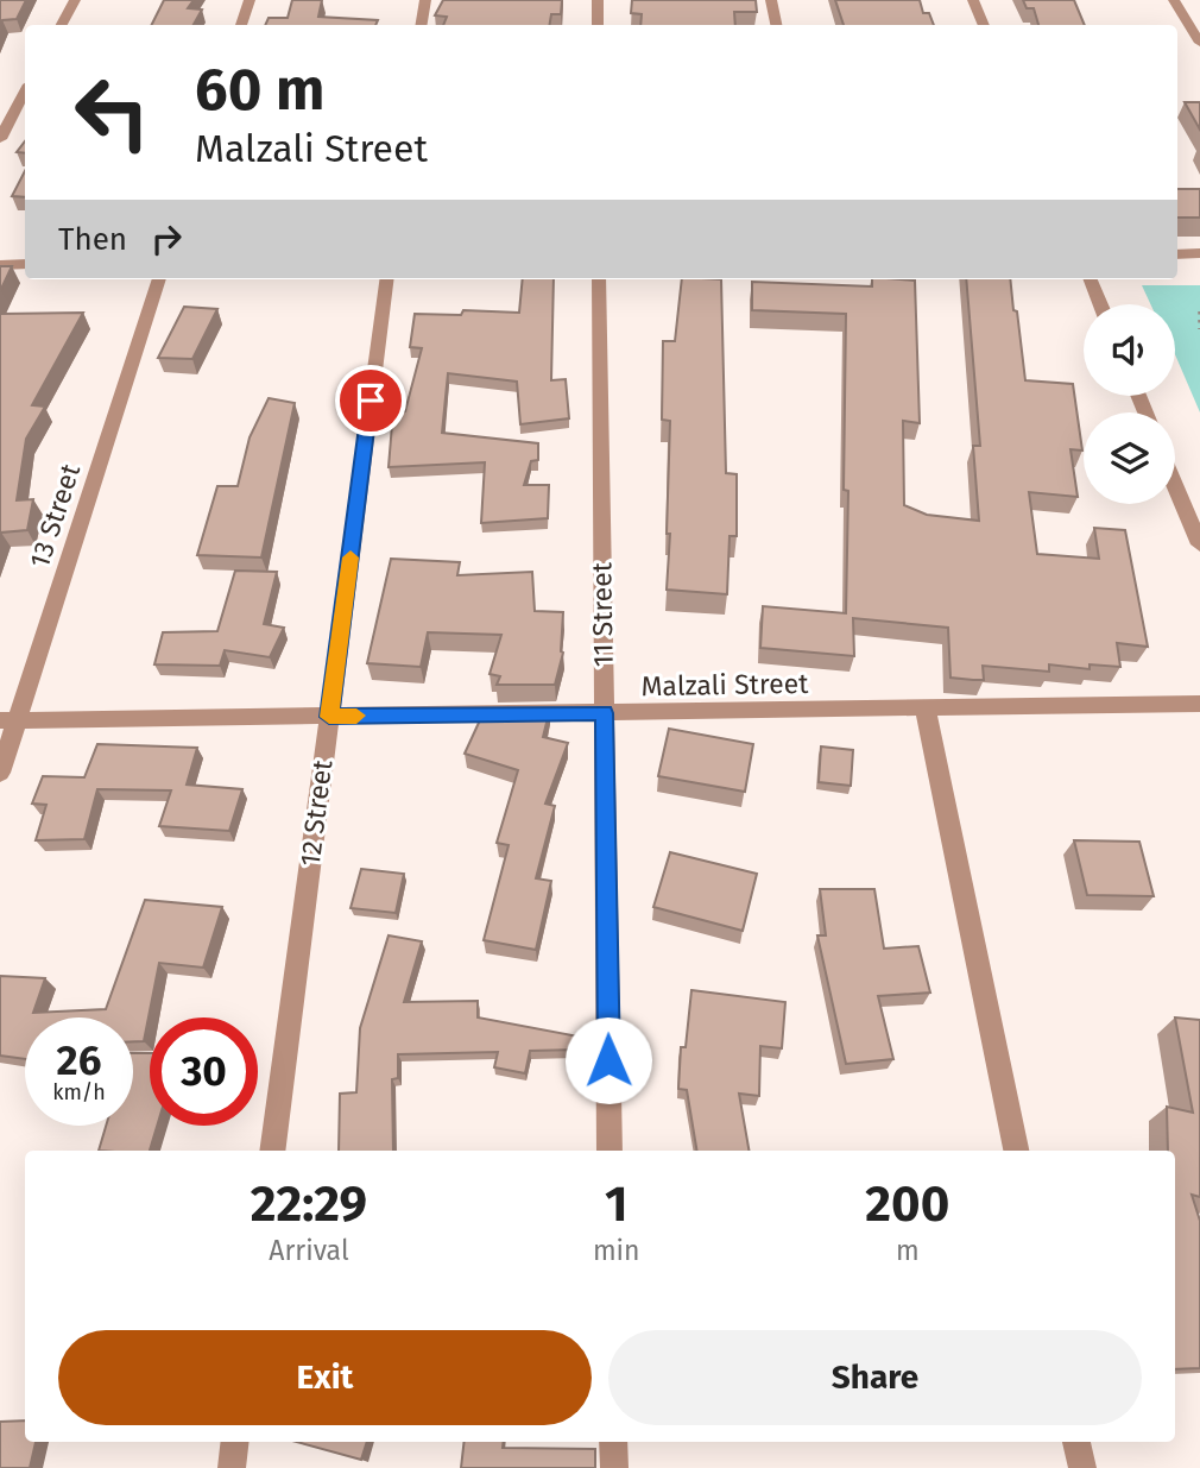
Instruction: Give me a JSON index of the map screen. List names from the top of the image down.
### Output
{
  "streets": {
    "street": [
      "13 Street",
      "11 Street",
      "Malzali Street",
      "12 Street"
    ]
  },
  "crossings": [
    ["13 Street", "Malzali Street"],
    ["11 Street", "Malzali Street"],
    ["Malzali Street", "12 Street"]
  ],
  "page": {
    "turn": ["60 m", "Malzali Street"],
    "then": "Then",
    "speed": "26 km/h",
    "limit": "30",
    "eta": [
      "22:29",
      "Arrival",
      "1",
      "min",
      "200",
      "m"
    ],
    "buttons": ["Exit", "Share"]
  }
}
